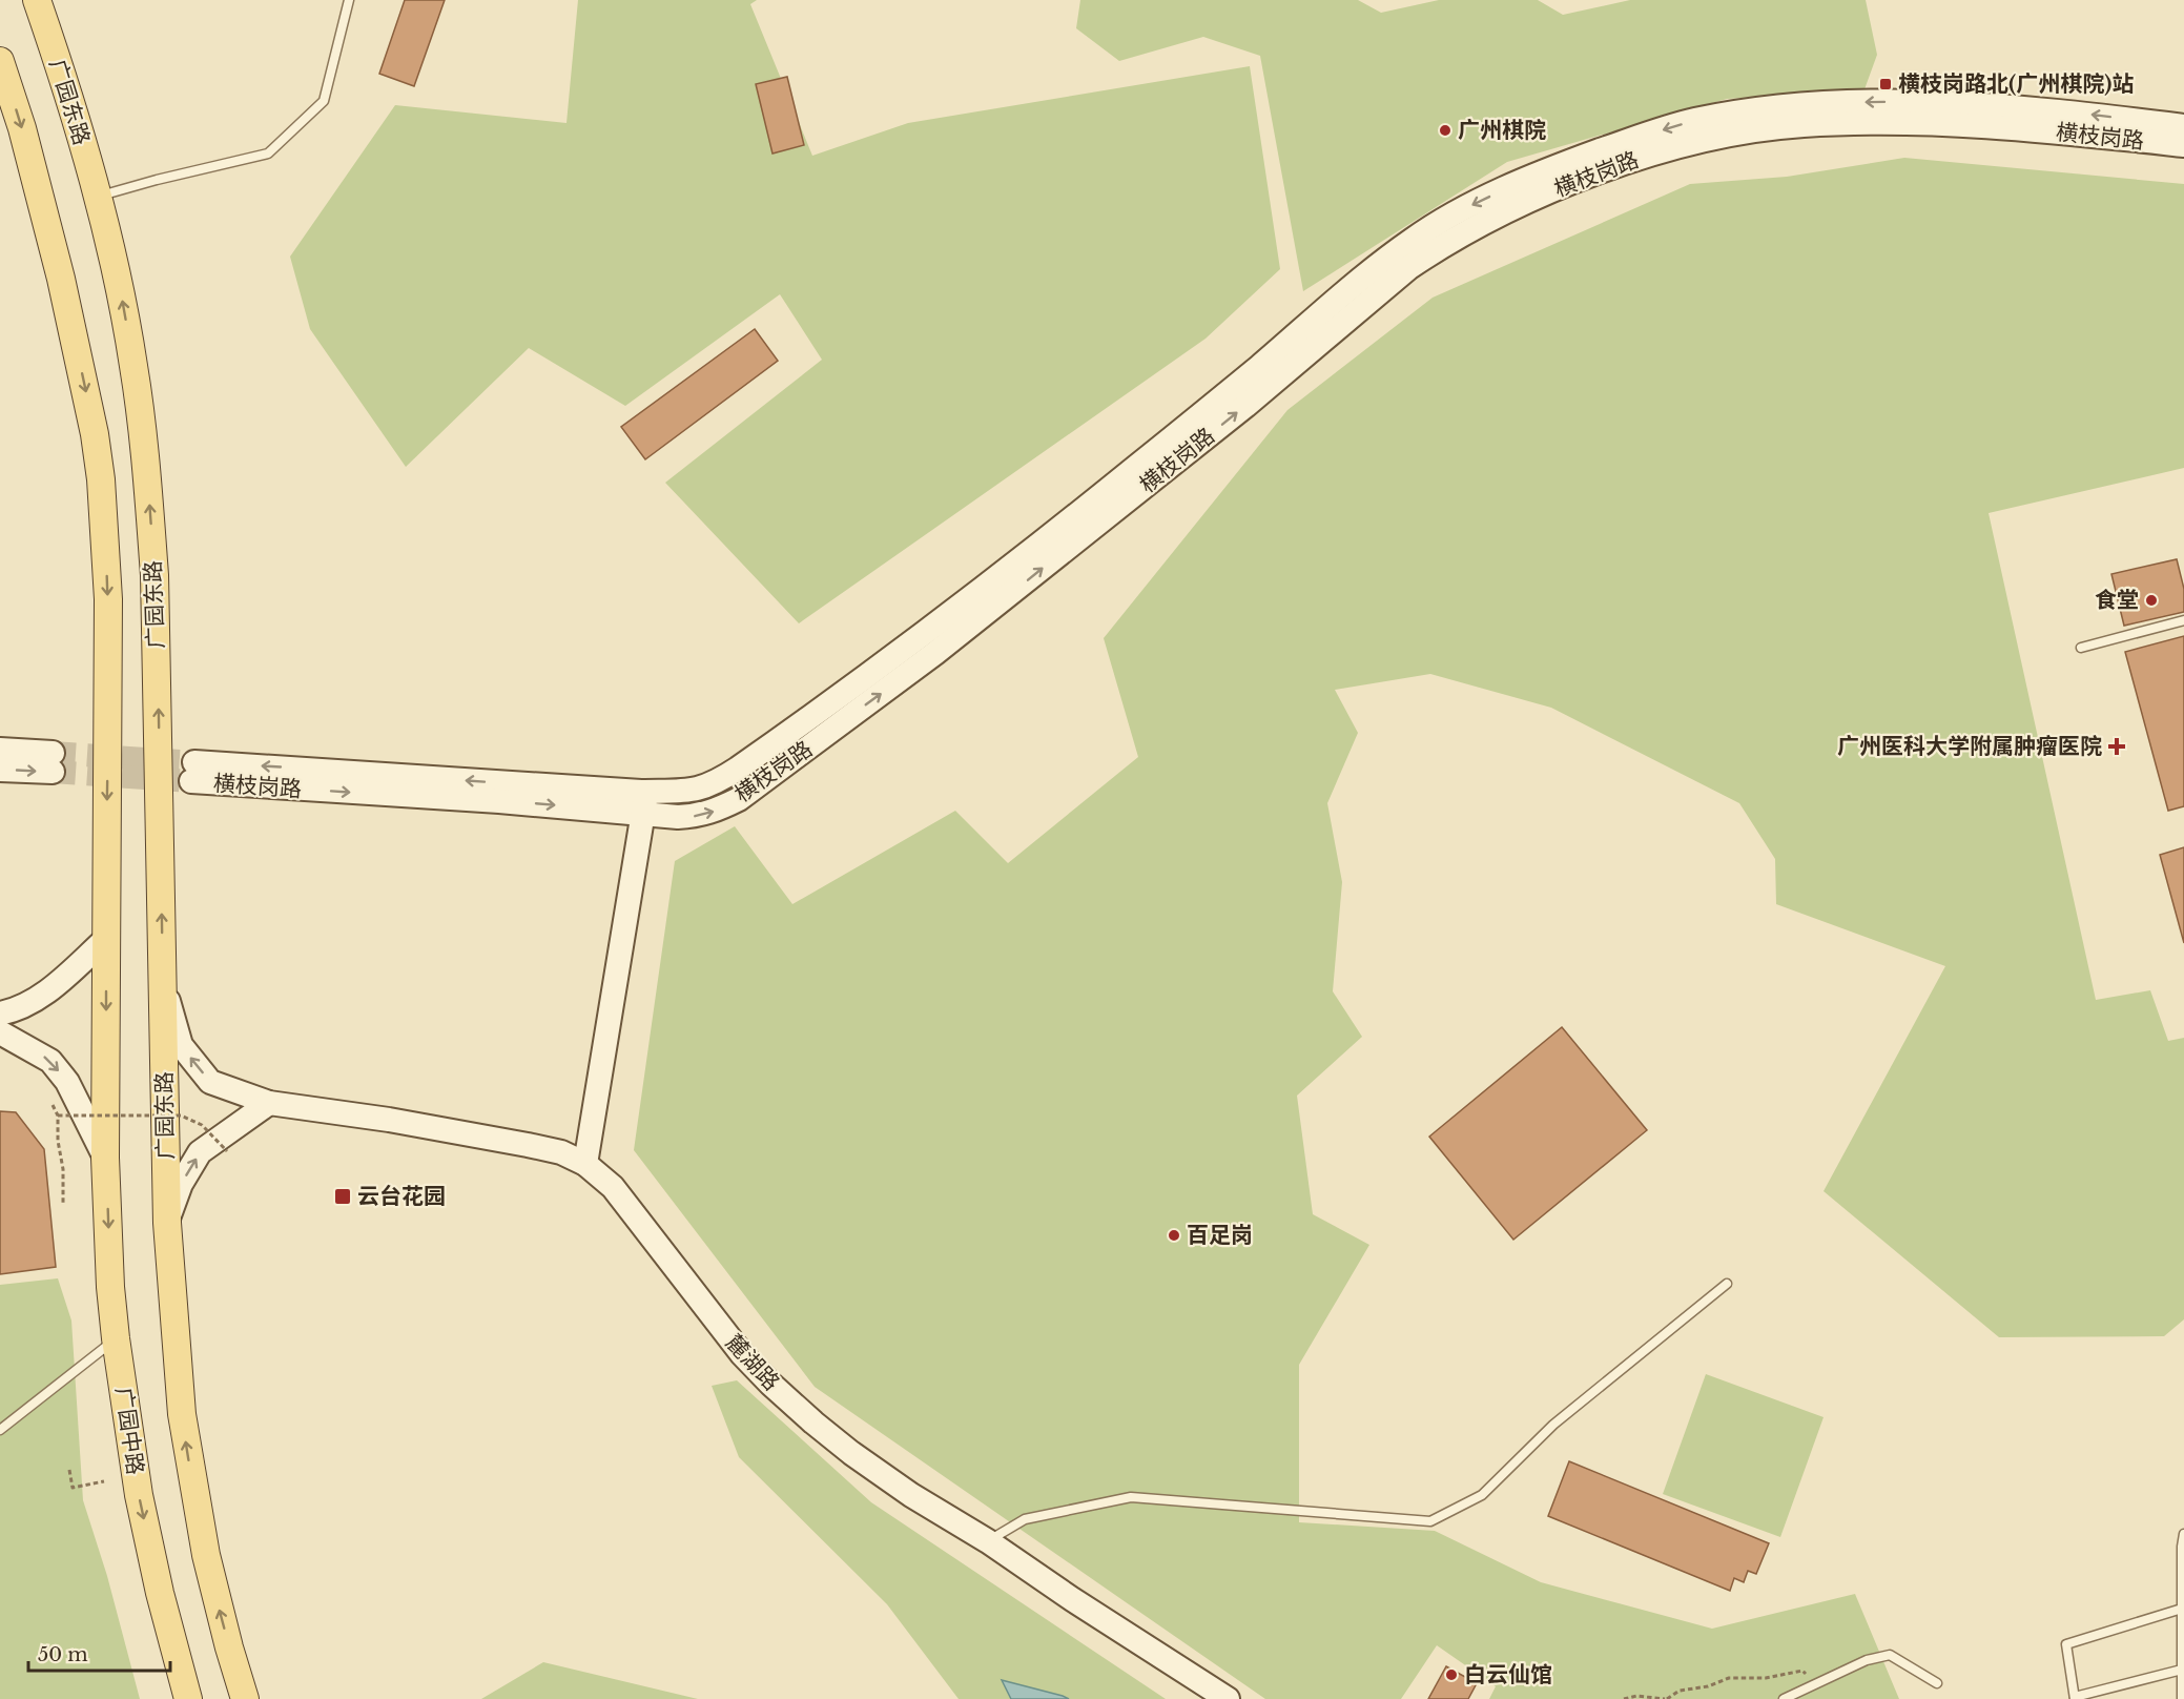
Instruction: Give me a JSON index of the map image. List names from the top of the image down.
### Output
{
  "streets": {
    "main road": [
      "广园东路",
      "横枝岗路",
      "麓湖路",
      "广园中路"
    ]
  },
  "crossings": [
    ["广园东路", "麓湖路"],
    ["广园东路", "广园中路"]
  ],
  "places": {
    "transit": ["横枝岗路北(广州棋院)站", "云台花园"],
    "other": [
      "广州棋院",
      "食堂",
      "百足岗",
      "白云仙馆"
    ],
    "health": ["广州医科大学附属肿瘤医院"]
  },
  "scale_bar": "50 m"
}
